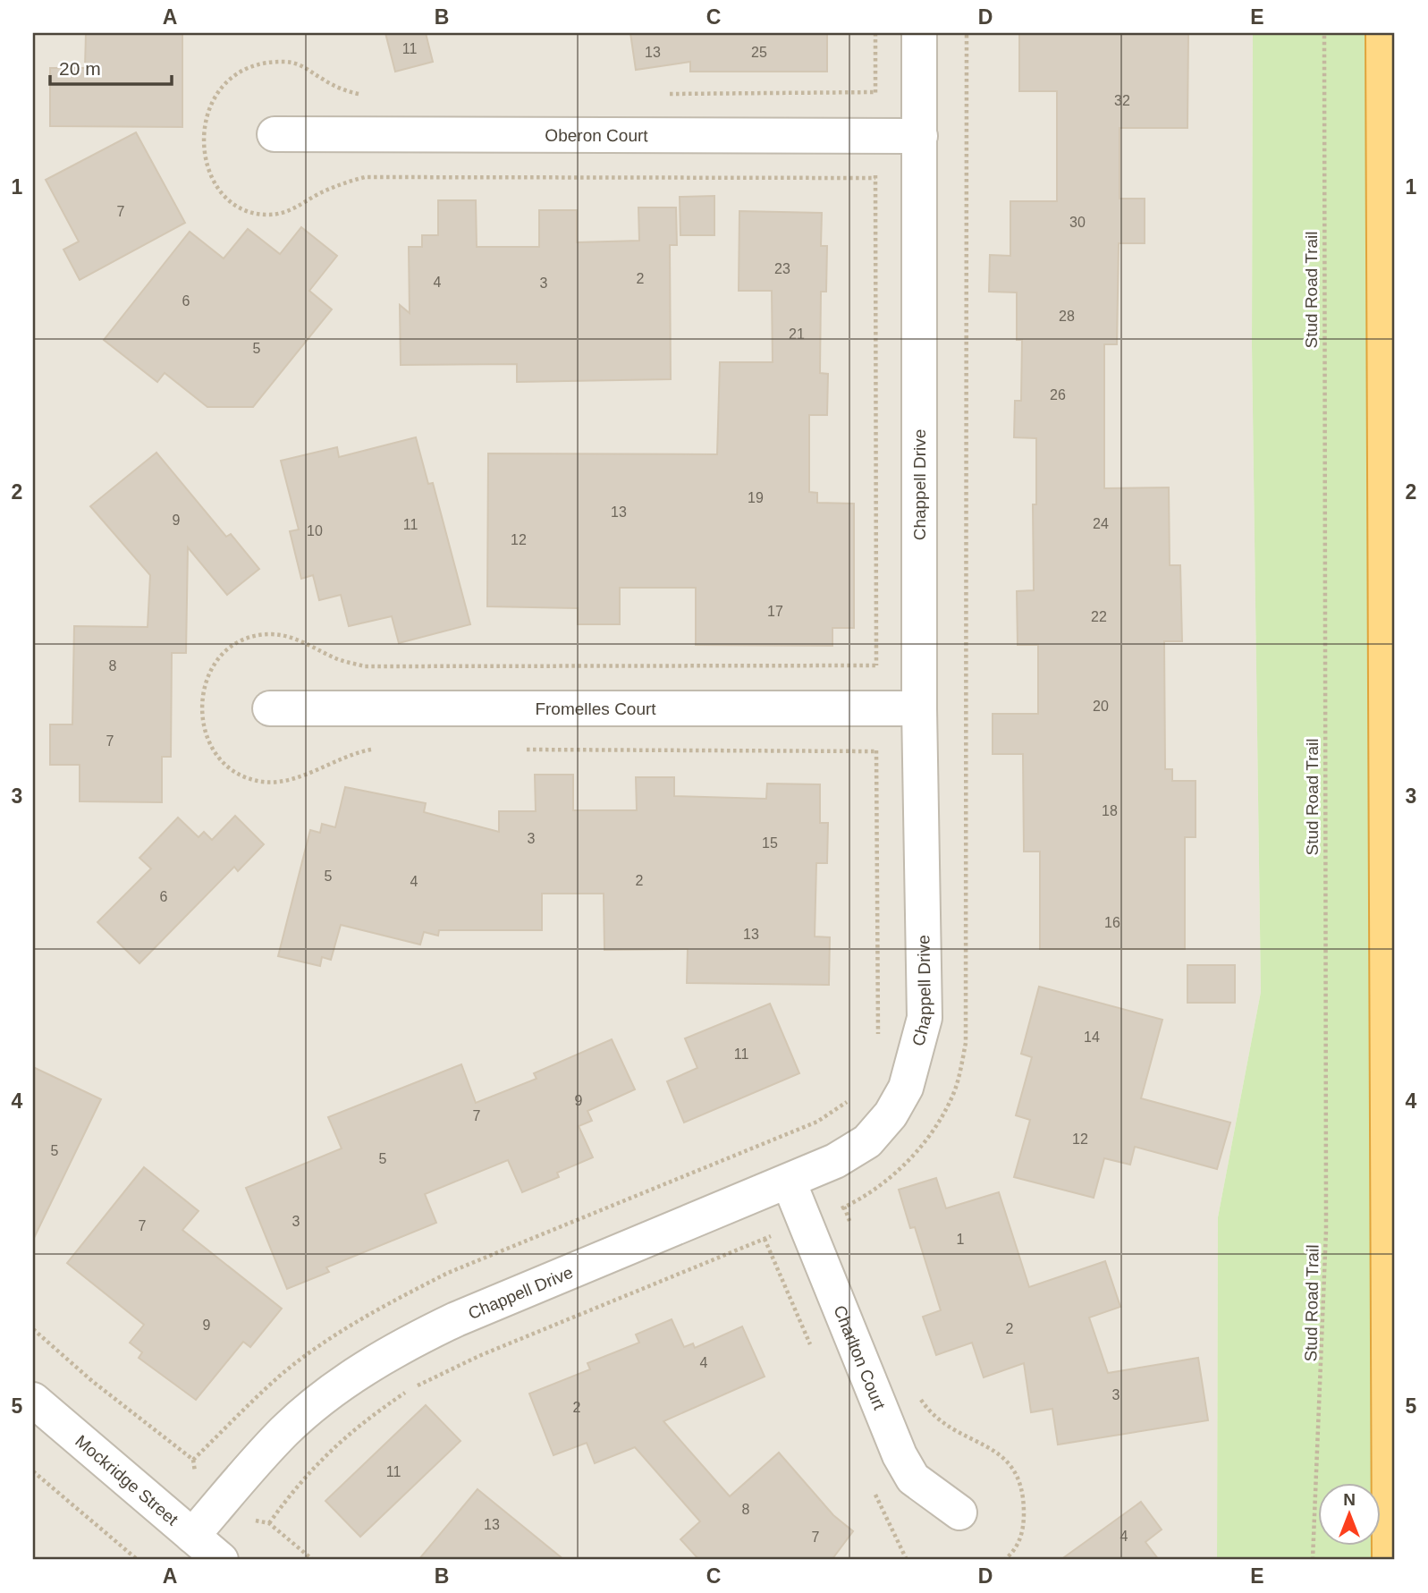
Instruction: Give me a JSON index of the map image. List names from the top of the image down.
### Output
{
  "streets": {
    "street": [
      "Oberon Court",
      "Chappell Drive",
      "Fromelles Court",
      "Charlton Court",
      "Mockridge Street"
    ],
    "path": ["Stud Road Trail"]
  },
  "crossings": [
    ["Oberon Court", "Chappell Drive"],
    ["Chappell Drive", "Fromelles Court"],
    ["Chappell Drive", "Charlton Court"],
    ["Chappell Drive", "Mockridge Street"]
  ],
  "house_numbers": [
    "11",
    "13",
    "25",
    "32",
    "7",
    "30",
    "23",
    "2",
    "4",
    "3",
    "6",
    "28",
    "21",
    "5",
    "26",
    "19",
    "13",
    "9",
    "24",
    "11",
    "10",
    "12",
    "17",
    "22",
    "8",
    "20",
    "7",
    "18",
    "3",
    "15",
    "5",
    "2",
    "4",
    "6",
    "16",
    "13",
    "14",
    "11",
    "9",
    "7",
    "12",
    "5",
    "5",
    "3",
    "7",
    "1",
    "9",
    "2",
    "4",
    "3",
    "2",
    "11",
    "8",
    "13",
    "4",
    "7"
  ],
  "scale_bar": "20 m",
  "north": "top",
  "grid": {
    "columns": [
      "A",
      "B",
      "C",
      "D",
      "E"
    ],
    "rows": [
      "1",
      "2",
      "3",
      "4",
      "5"
    ]
  }
}
